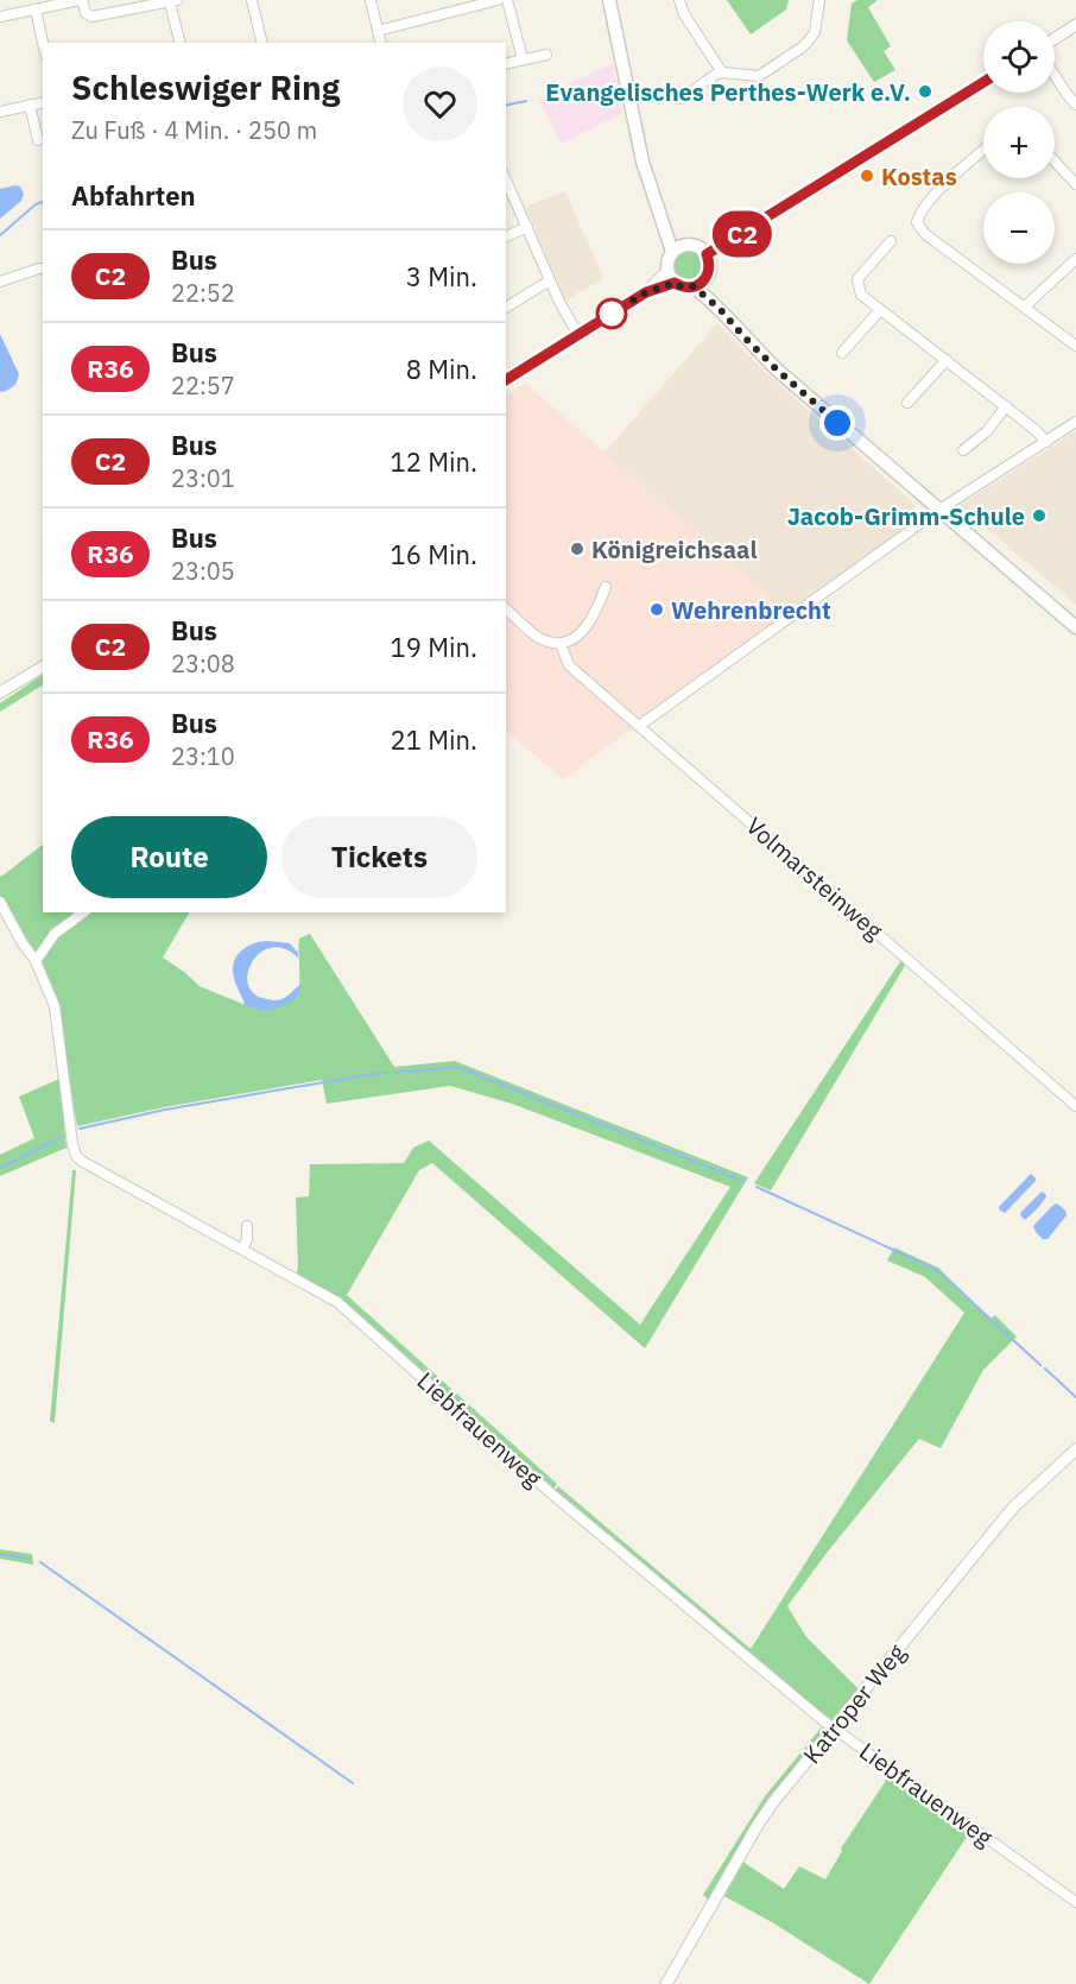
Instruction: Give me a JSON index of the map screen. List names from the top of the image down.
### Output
{
  "streets": {
    "street": ["Volmarsteinweg", "Liebfrauenweg", "Katroper Weg"]
  },
  "crossings": [
    ["Liebfrauenweg", "Katroper Weg"]
  ],
  "places": [
    "Evangelisches Perthes-Werk e.V.",
    "Kostas",
    "Jacob-Grimm-Schule",
    "Königreichsaal",
    "Wehrenbrecht"
  ],
  "lines": ["bus line C2"],
  "page": {
    "on_map": "C2",
    "map_buttons": ["+", "−"],
    "heading": [
      ["Schleswiger Ring", "Zu Fuß · 4 Min. · 250 m"],
      "Abfahrten"
    ],
    "list": [
      {
        "mark": "C2",
        "name": "Bus",
        "note": "22:52",
        "value": "3 Min."
      },
      {
        "mark": "R36",
        "name": "Bus",
        "note": "22:57",
        "value": "8 Min."
      },
      {
        "mark": "C2",
        "name": "Bus",
        "note": "23:01",
        "value": "12 Min."
      },
      {
        "mark": "R36",
        "name": "Bus",
        "note": "23:05",
        "value": "16 Min."
      },
      {
        "mark": "C2",
        "name": "Bus",
        "note": "23:08",
        "value": "19 Min."
      },
      {
        "mark": "R36",
        "name": "Bus",
        "note": "23:10",
        "value": "21 Min."
      }
    ],
    "buttons": ["Route", "Tickets"]
  }
}
